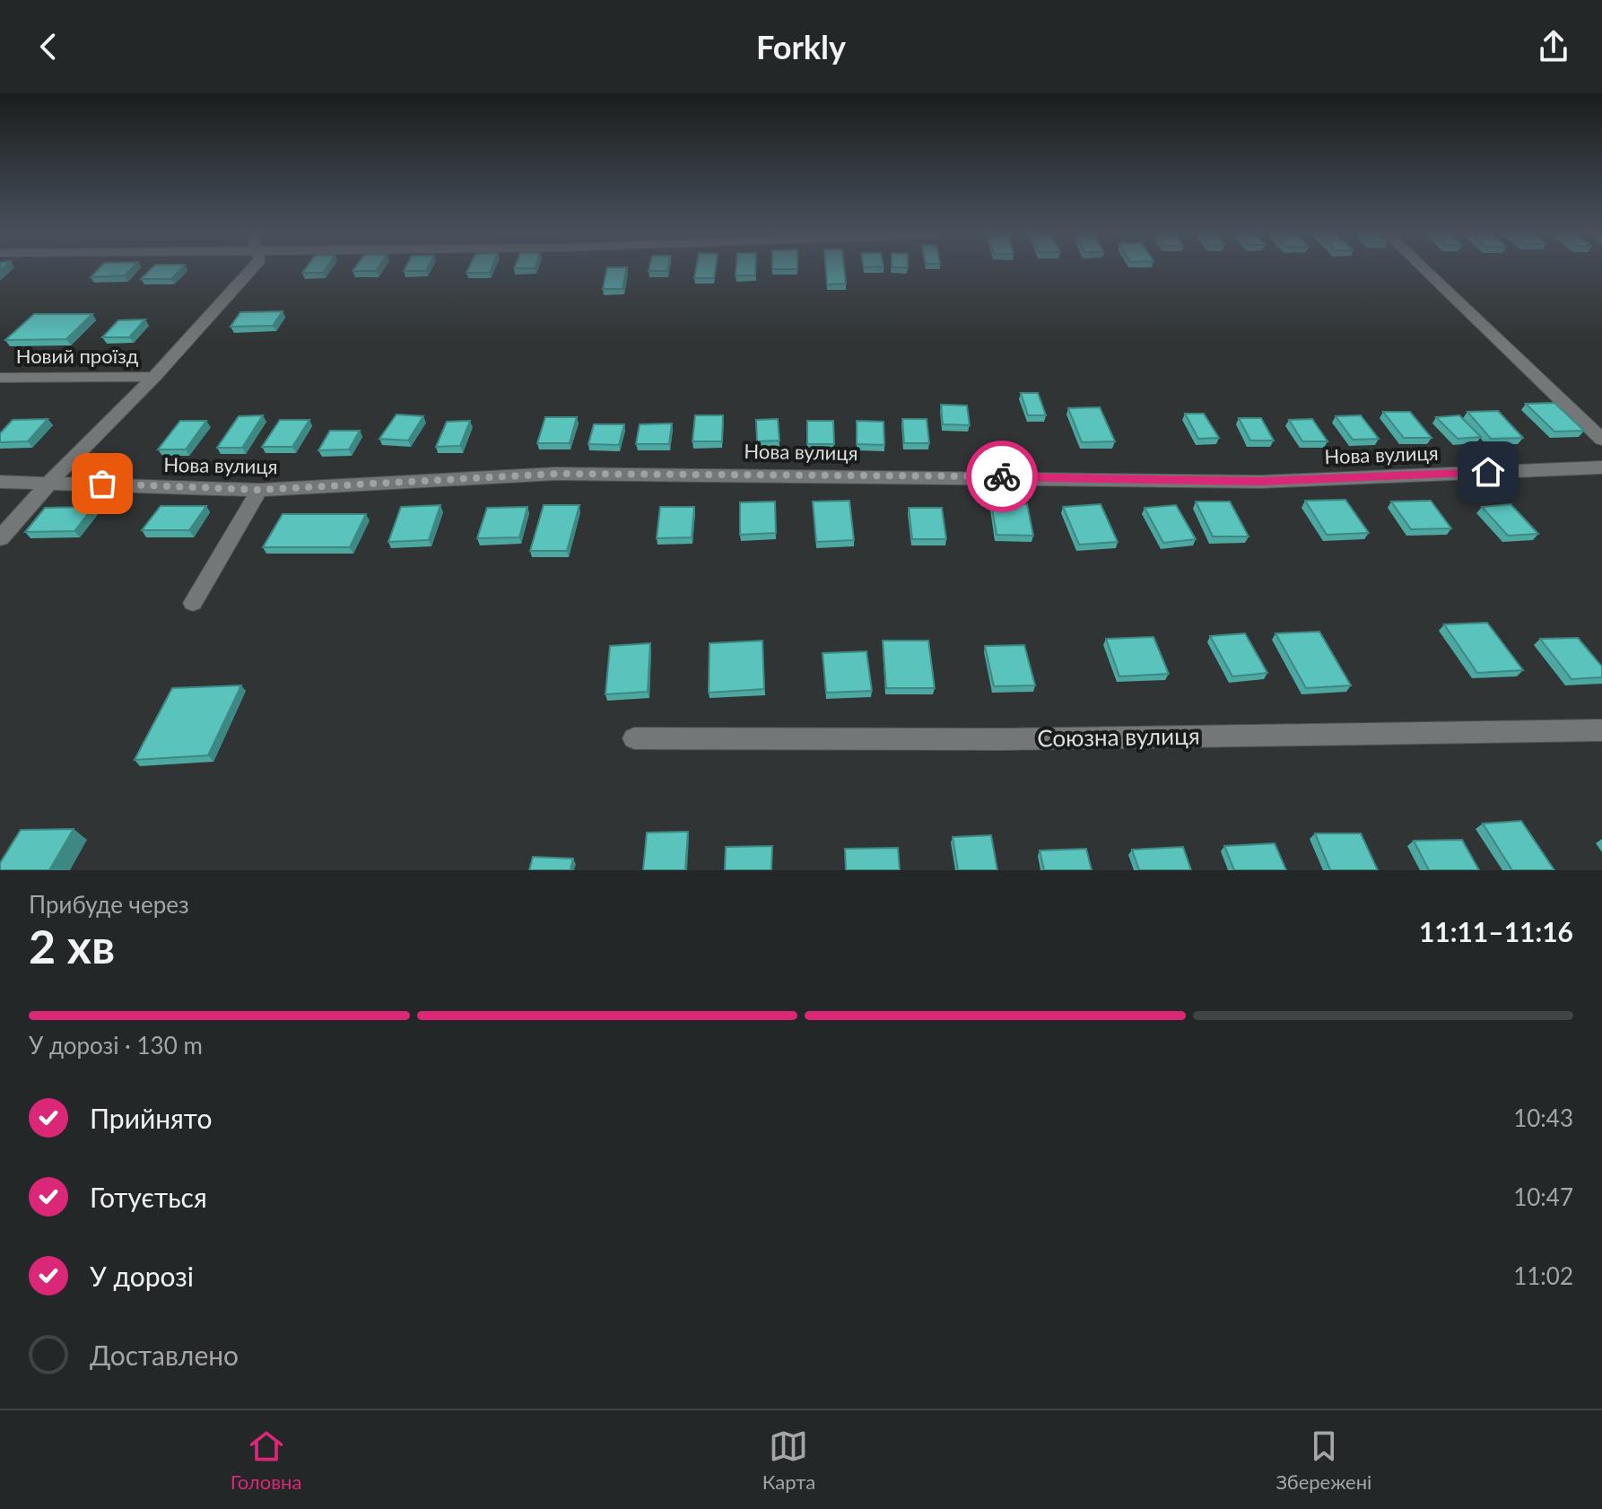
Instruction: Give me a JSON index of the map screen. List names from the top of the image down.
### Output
{
  "streets": {
    "street": ["Новий проїзд", "Нова вулиця", "Союзна вулиця"]
  },
  "page": {
    "header": "Forkly",
    "heading": ["2 хв", "Прибуде через", "11:11–11:16"],
    "bar": "У дорозі · 130 m",
    "list": [
      ["Прийнято", "10:43"],
      ["Готується", "10:47"],
      ["У дорозі", "11:02"],
      "Доставлено"
    ],
    "tabs": ["Головна", "Карта", "Збережені"]
  }
}
